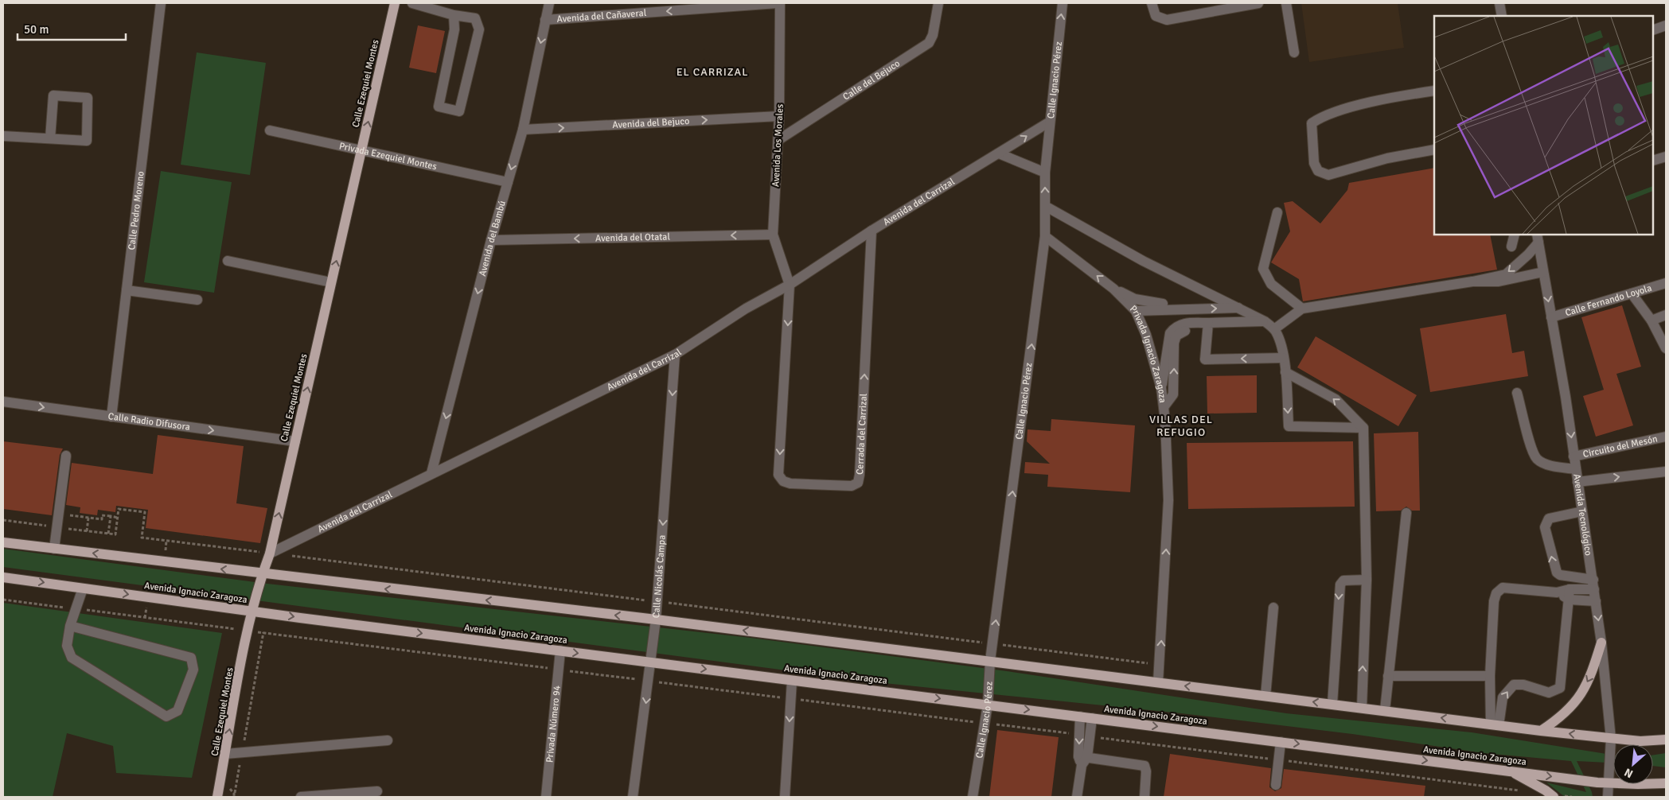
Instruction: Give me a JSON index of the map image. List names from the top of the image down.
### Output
{
  "streets": {
    "main road": ["Calle Ezequiel Montes", "Avenida Ignacio Zaragoza"],
    "street": [
      "Avenida del Cañaveral",
      "Calle del Bejuco",
      "Calle Ignacio Pérez",
      "Avenida del Bejuco",
      "Avenida Los Morales",
      "Privada Ezequiel Montes",
      "Avenida del Carrizal",
      "Calle Pedro Moreno",
      "Avenida del Otatal",
      "Avenida del Bambú",
      "Calle Fernando Loyola",
      "Privada Ignacio Zaragoza",
      "Calle Radio Difusora",
      "Cerrada del Carrizal",
      "Circuito del Mesón",
      "Avenida Tecnológico",
      "Calle Nicolás Campa",
      "Privada Número 94"
    ]
  },
  "crossings": [
    ["Avenida del Cañaveral", "Avenida Los Morales"],
    ["Avenida del Cañaveral", "Avenida del Bambú"],
    ["Calle del Bejuco", "Avenida Los Morales"],
    ["Calle Ignacio Pérez", "Avenida del Carrizal"],
    ["Calle Ignacio Pérez", "Privada Ignacio Zaragoza"],
    ["Calle Ignacio Pérez", "Avenida Ignacio Zaragoza"],
    ["Calle Ezequiel Montes", "Privada Ezequiel Montes"],
    ["Calle Ezequiel Montes", "Avenida del Carrizal"],
    ["Calle Ezequiel Montes", "Calle Radio Difusora"],
    ["Calle Ezequiel Montes", "Avenida Ignacio Zaragoza"],
    ["Avenida del Bejuco", "Avenida Los Morales"],
    ["Avenida del Bejuco", "Avenida del Bambú"],
    ["Avenida Los Morales", "Avenida del Carrizal"],
    ["Avenida Los Morales", "Avenida del Otatal"],
    ["Avenida Los Morales", "Cerrada del Carrizal"],
    ["Privada Ezequiel Montes", "Avenida del Bambú"],
    ["Avenida del Carrizal", "Avenida del Bambú"],
    ["Avenida del Carrizal", "Cerrada del Carrizal"],
    ["Avenida del Carrizal", "Calle Nicolás Campa"],
    ["Calle Pedro Moreno", "Calle Radio Difusora"],
    ["Avenida del Otatal", "Avenida del Bambú"],
    ["Calle Fernando Loyola", "Avenida Tecnológico"],
    ["Circuito del Mesón", "Avenida Tecnológico"],
    ["Avenida Tecnológico", "Avenida Ignacio Zaragoza"],
    ["Calle Nicolás Campa", "Avenida Ignacio Zaragoza"],
    ["Avenida Ignacio Zaragoza", "Privada Número 94"]
  ],
  "one_way": [
    "Avenida del Cañaveral",
    "Calle Ignacio Pérez",
    "Calle Ezequiel Montes",
    "Avenida del Bejuco",
    "Avenida del Otatal",
    "Avenida del Bambú",
    "Privada Ignacio Zaragoza",
    "Calle Radio Difusora",
    "Avenida Tecnológico",
    "Calle Nicolás Campa"
  ],
  "districts": ["EL CARRIZAL", "VILLAS DEL REFUGIO"],
  "scale_bar": "50 m",
  "north": "bottom left"
}
